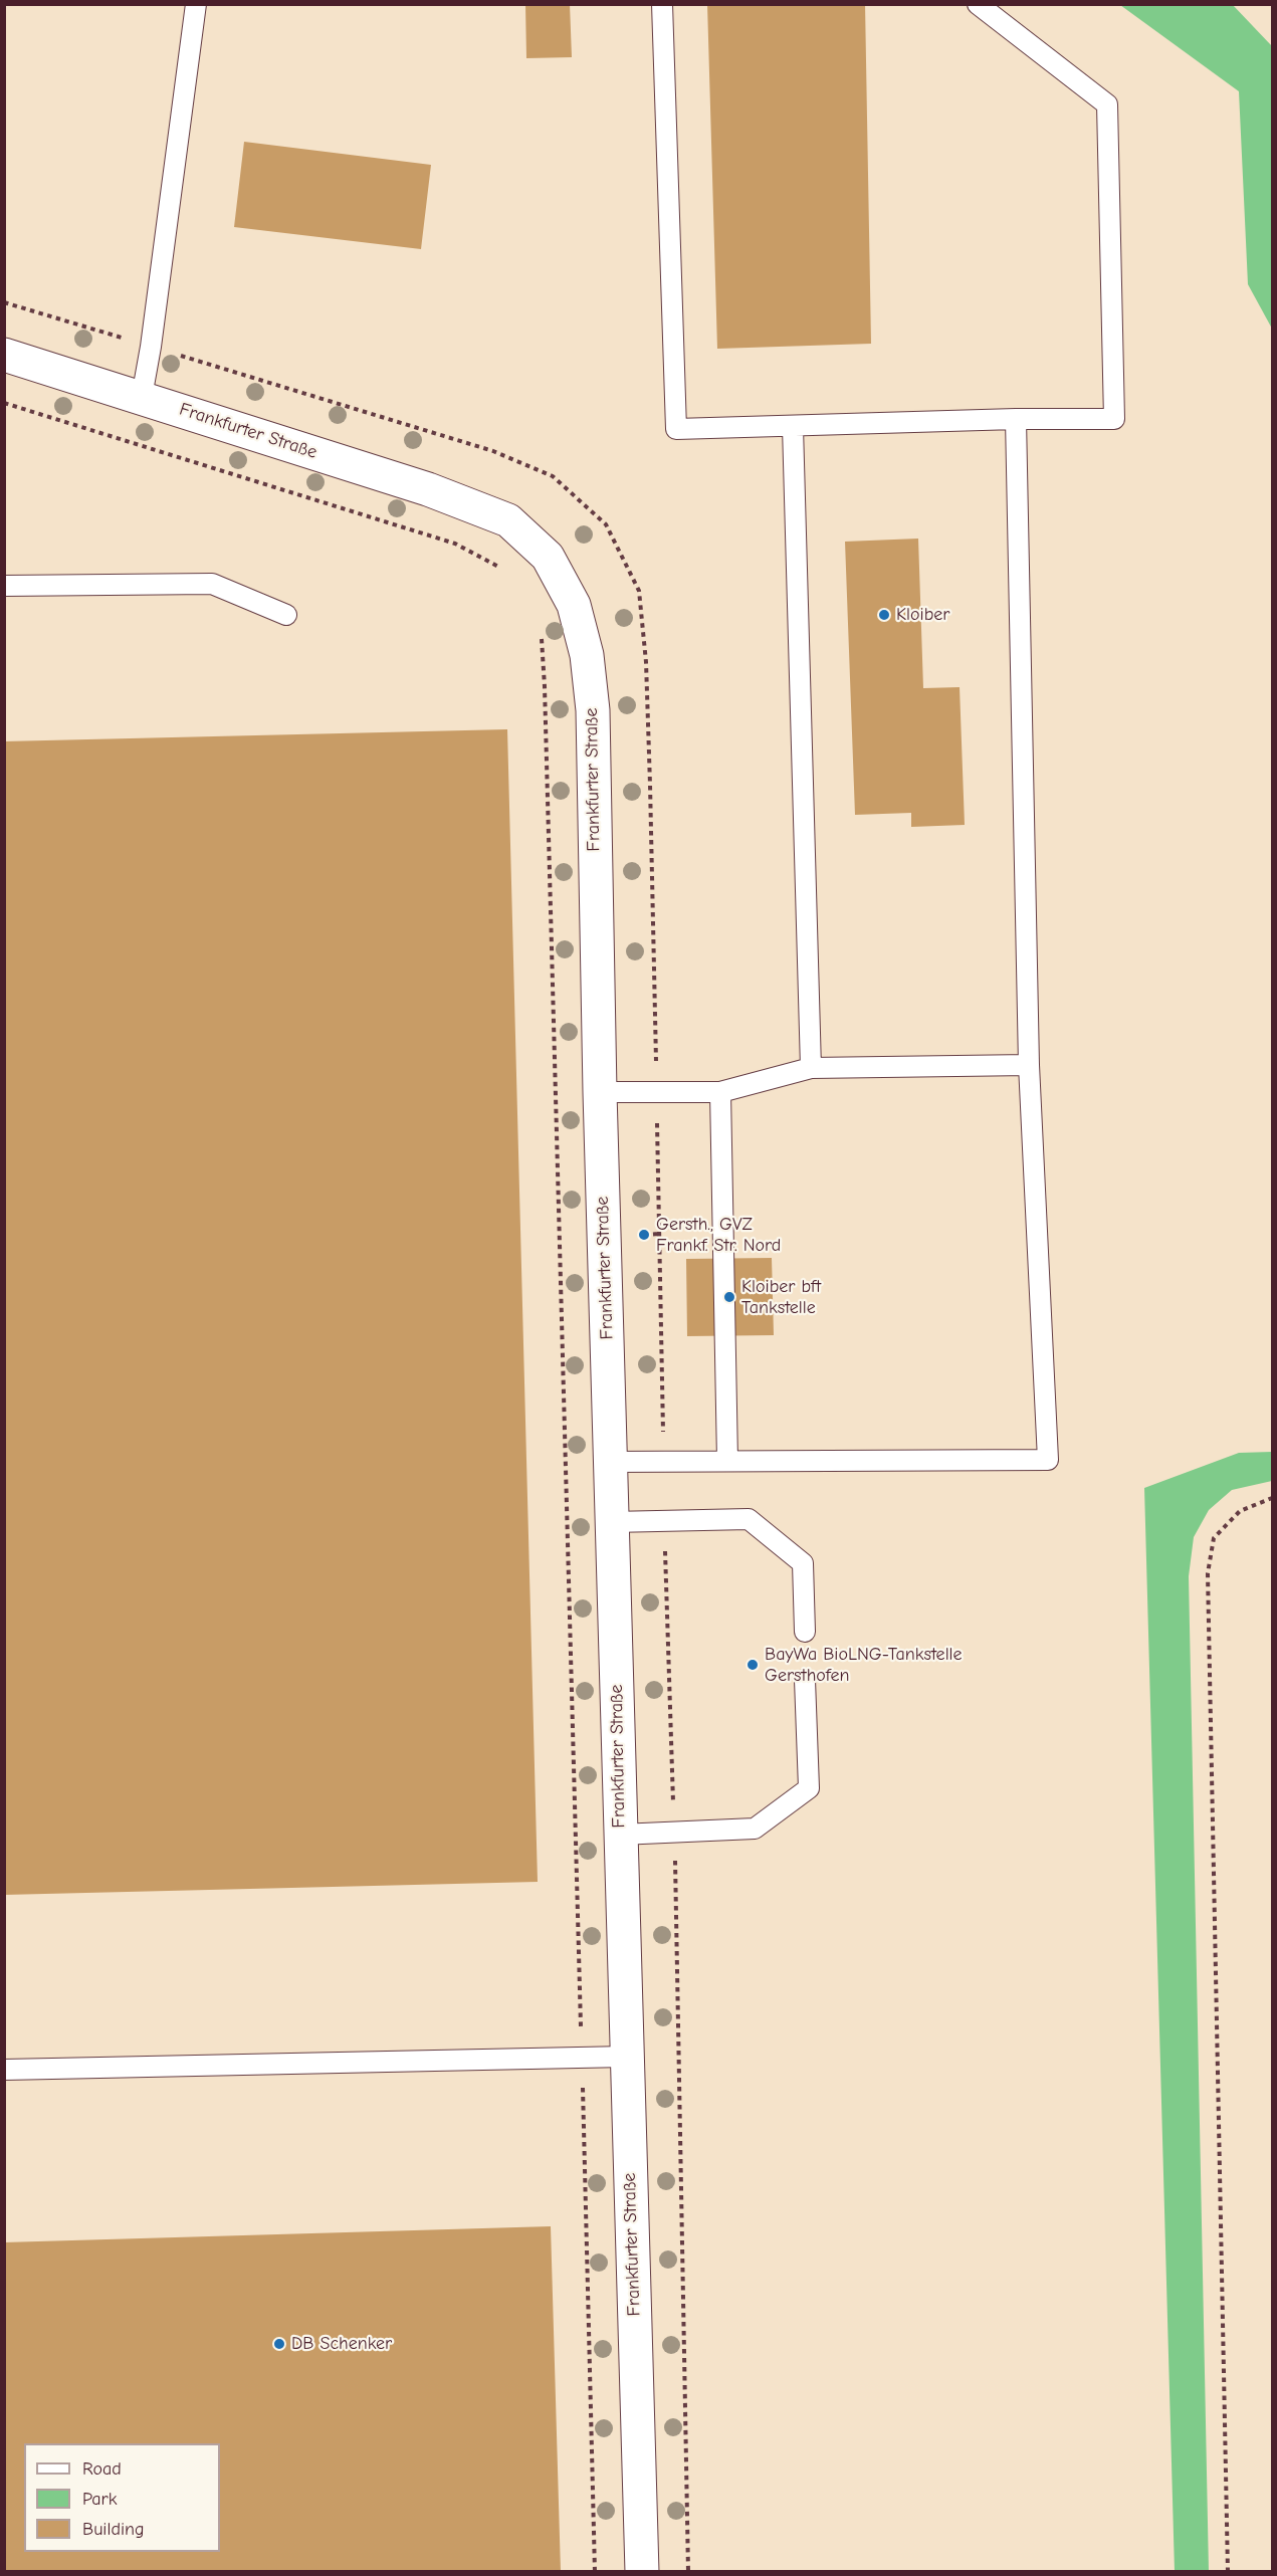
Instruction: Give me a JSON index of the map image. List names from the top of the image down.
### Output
{
  "streets": {
    "street": ["Frankfurter Straße"]
  },
  "places": [
    "Kloiber",
    "Gersth., GVZ Frankf. Str. Nord",
    "Kloiber bft Tankstelle",
    "BayWa BioLNG-Tankstelle Gersthofen",
    "DB Schenker"
  ],
  "legend": ["Road", "Park", "Building"]
}
